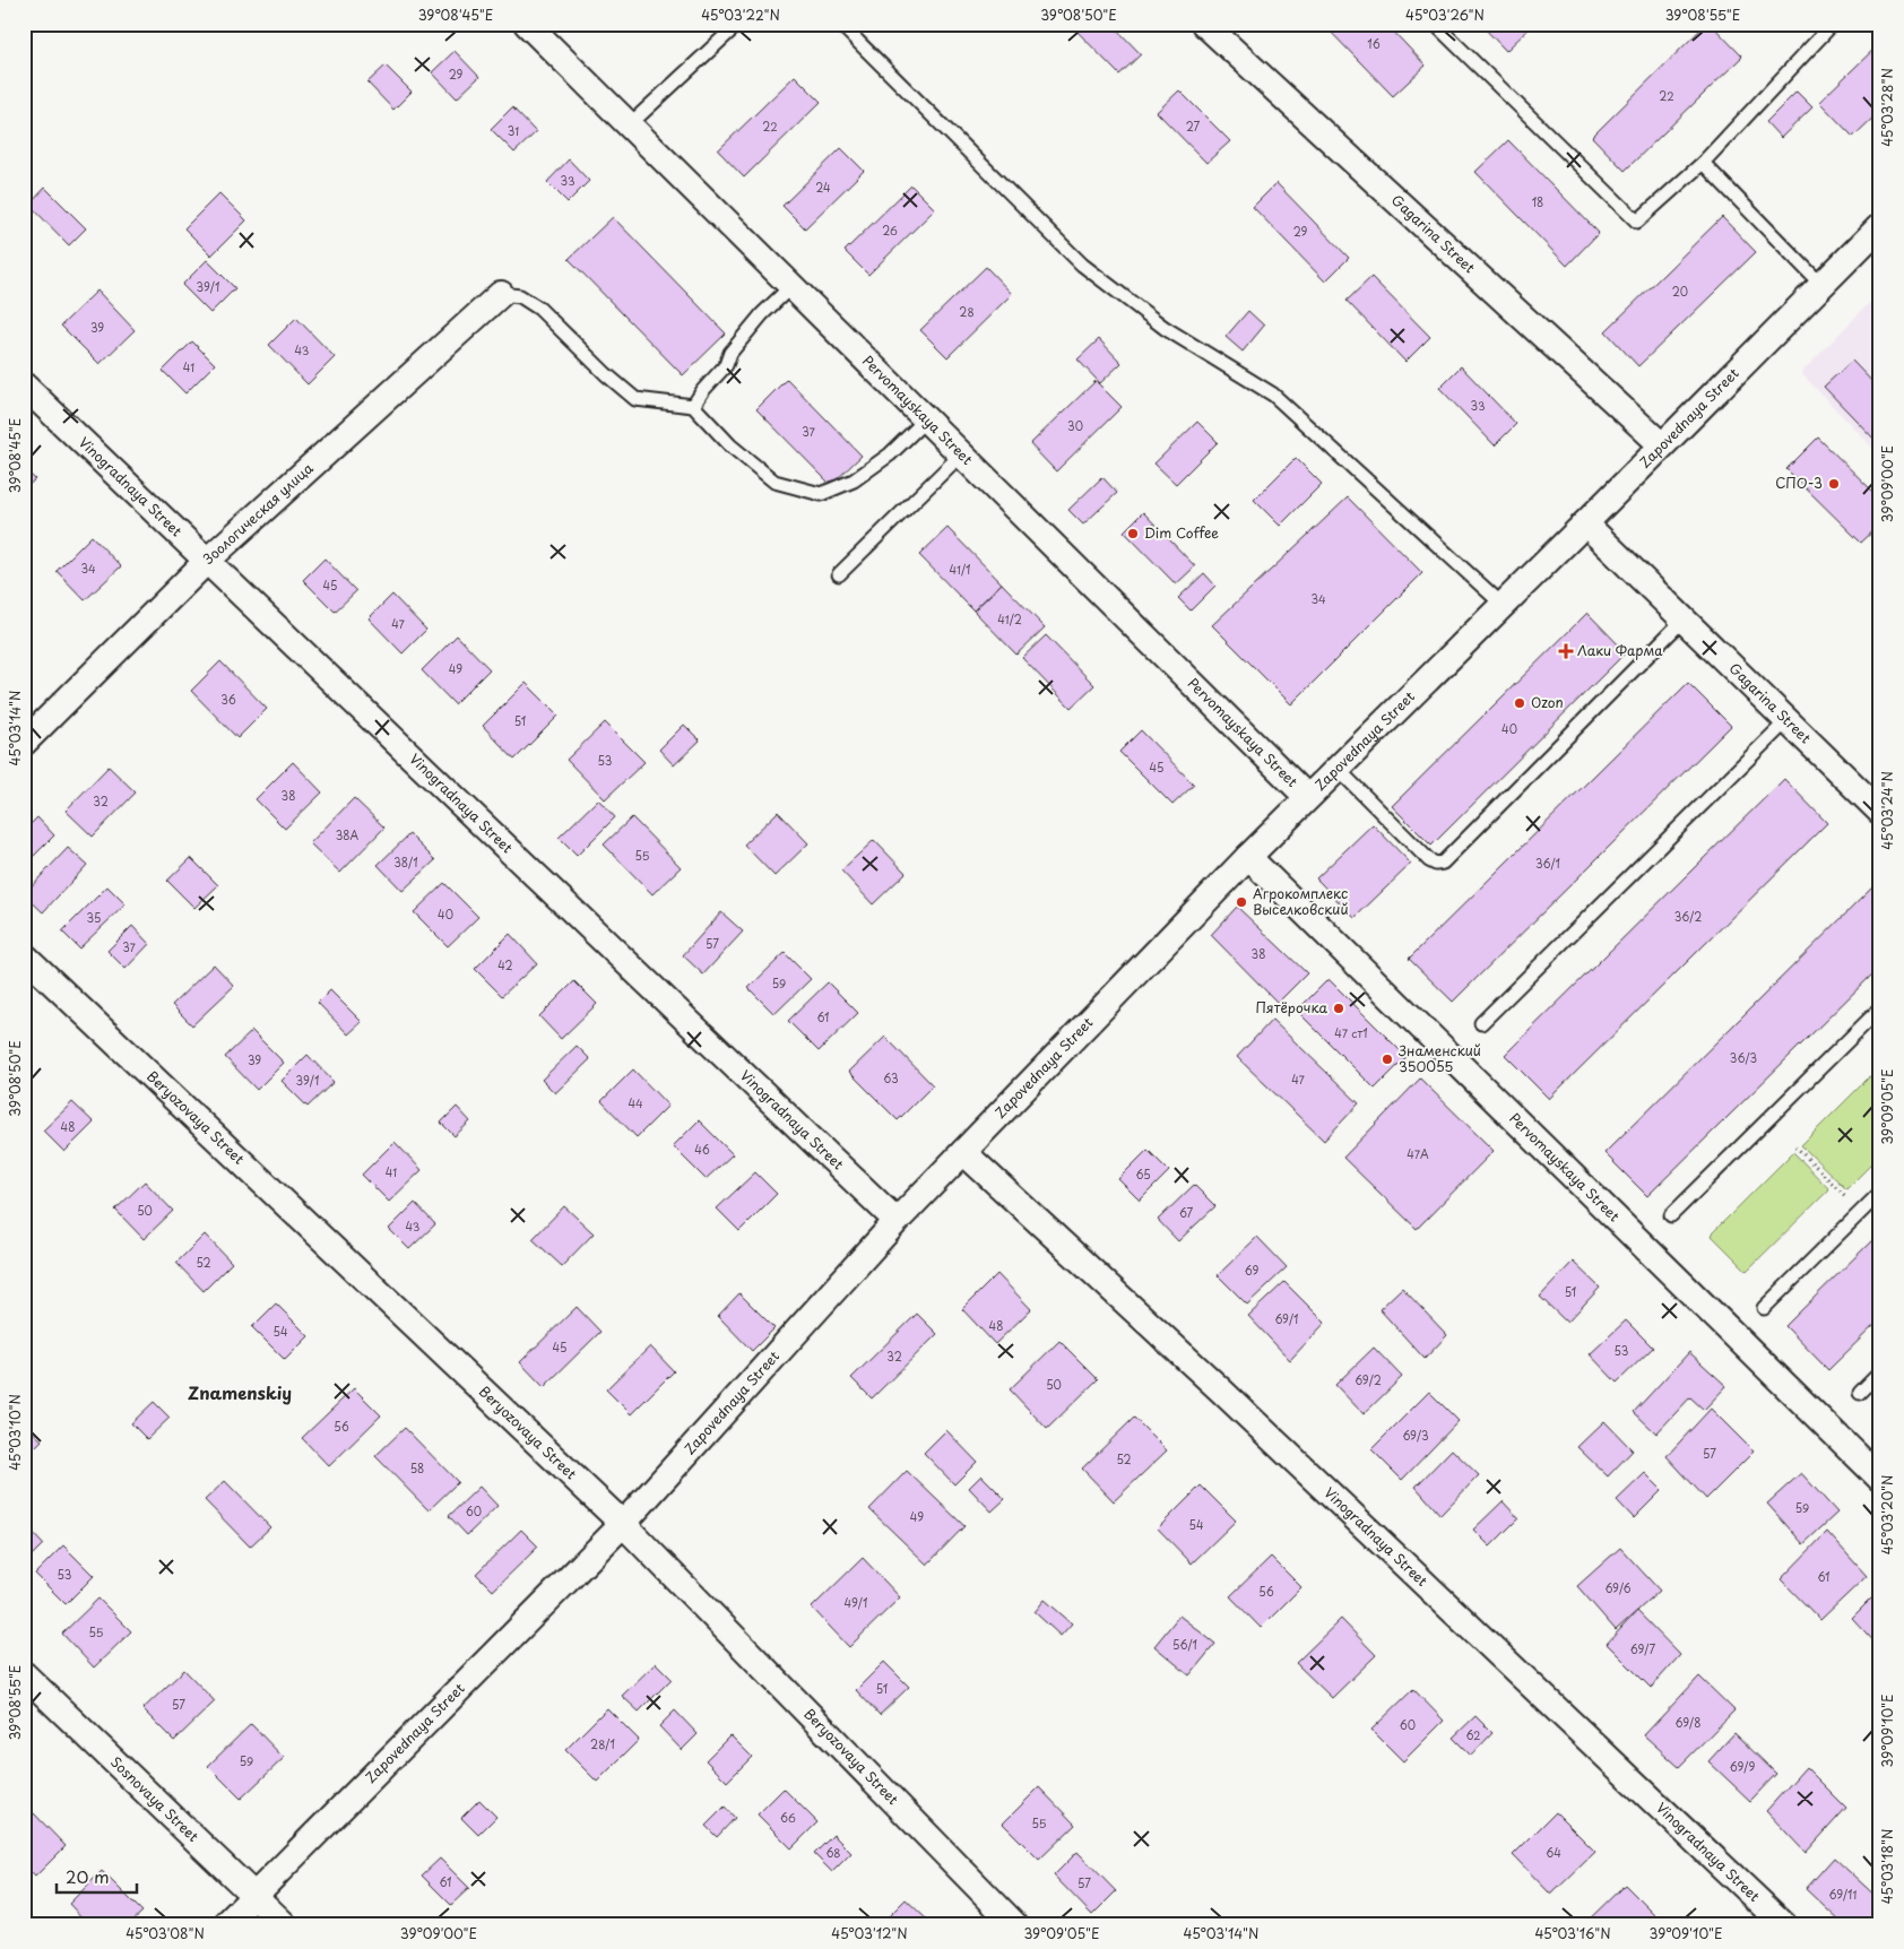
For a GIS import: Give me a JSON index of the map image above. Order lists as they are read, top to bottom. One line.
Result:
{"streets":{"street":["Gagarina Street","Pervomayskaya Street","Zapovednaya Street","Vinogradnaya Street","Зоологическая улица","Beryozovaya Street","Sosnovaya Street"]},"crossings":[["Gagarina Street","Zapovednaya Street"],["Pervomayskaya Street","Zapovednaya Street"],["Zapovednaya Street","Vinogradnaya Street"],["Zapovednaya Street","Beryozovaya Street"],["Zapovednaya Street","Sosnovaya Street"],["Vinogradnaya Street","Зоологическая улица"]],"districts":["Znamenskiy"],"places":{"other":["СПО-3","Dim Coffee","Ozon","Агрокомплекс Выселковский","Пятёрочка","Знаменский 350055"],"health":["Лаки Фарма"]},"house_numbers":["16","29","22","22","27","31","33","24","18","26","29","39/1","20","28","39","43","41","33","30","37","34","41/1","45","34","41/2","47","49","36","51","40","53","45","38","32","38А","55","38/1","36/1","40","36/2","35","57","37","38","42","59","61","47 ст1","36/3","39","63","47","39/1","44","48","46","47А","41","65","50","67","43","52","69","51","69/1","48","54","45","53","32","69/2","50","56","69/3","57","52","58","59","60","49","54","53","61","69/6","56","49/1","55","56/1","69/7","51","57","69/8","60","62","28/1","59","69/9","66","55","68","64","61","57","69/11"],"scale_bar":"20 m","coordinates":["39°08'45\"E","45°03'22\"N","39°08'50\"E","45°03'26\"N","39°08'55\"E","45°03'28\"N","39°09'00\"E","45°03'14\"N","45°03'24\"N","39°09'05\"E","45°03'10\"N","45°03'20\"N","39°09'10\"E","45°03'18\"N","45°03'08\"N","45°03'12\"N","45°03'16\"N"]}
